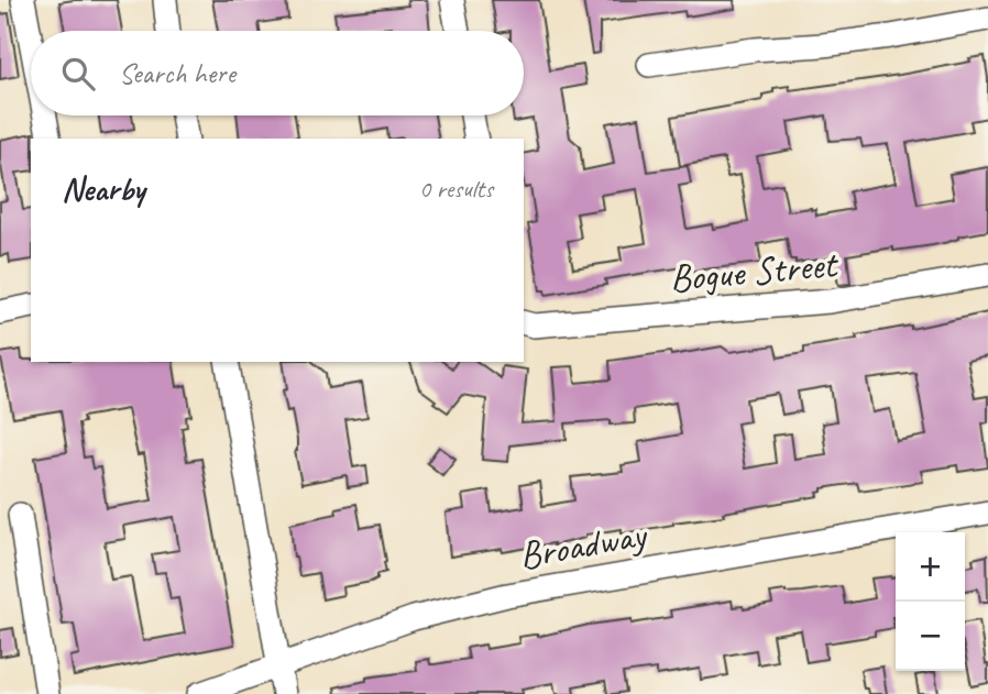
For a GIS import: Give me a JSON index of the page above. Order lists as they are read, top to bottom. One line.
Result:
{"streets":{"street":["Bogue Street","Broadway"]},"page":{"search":"Search here","heading":["Nearby","0 results"],"map_buttons":["+","−"]}}
